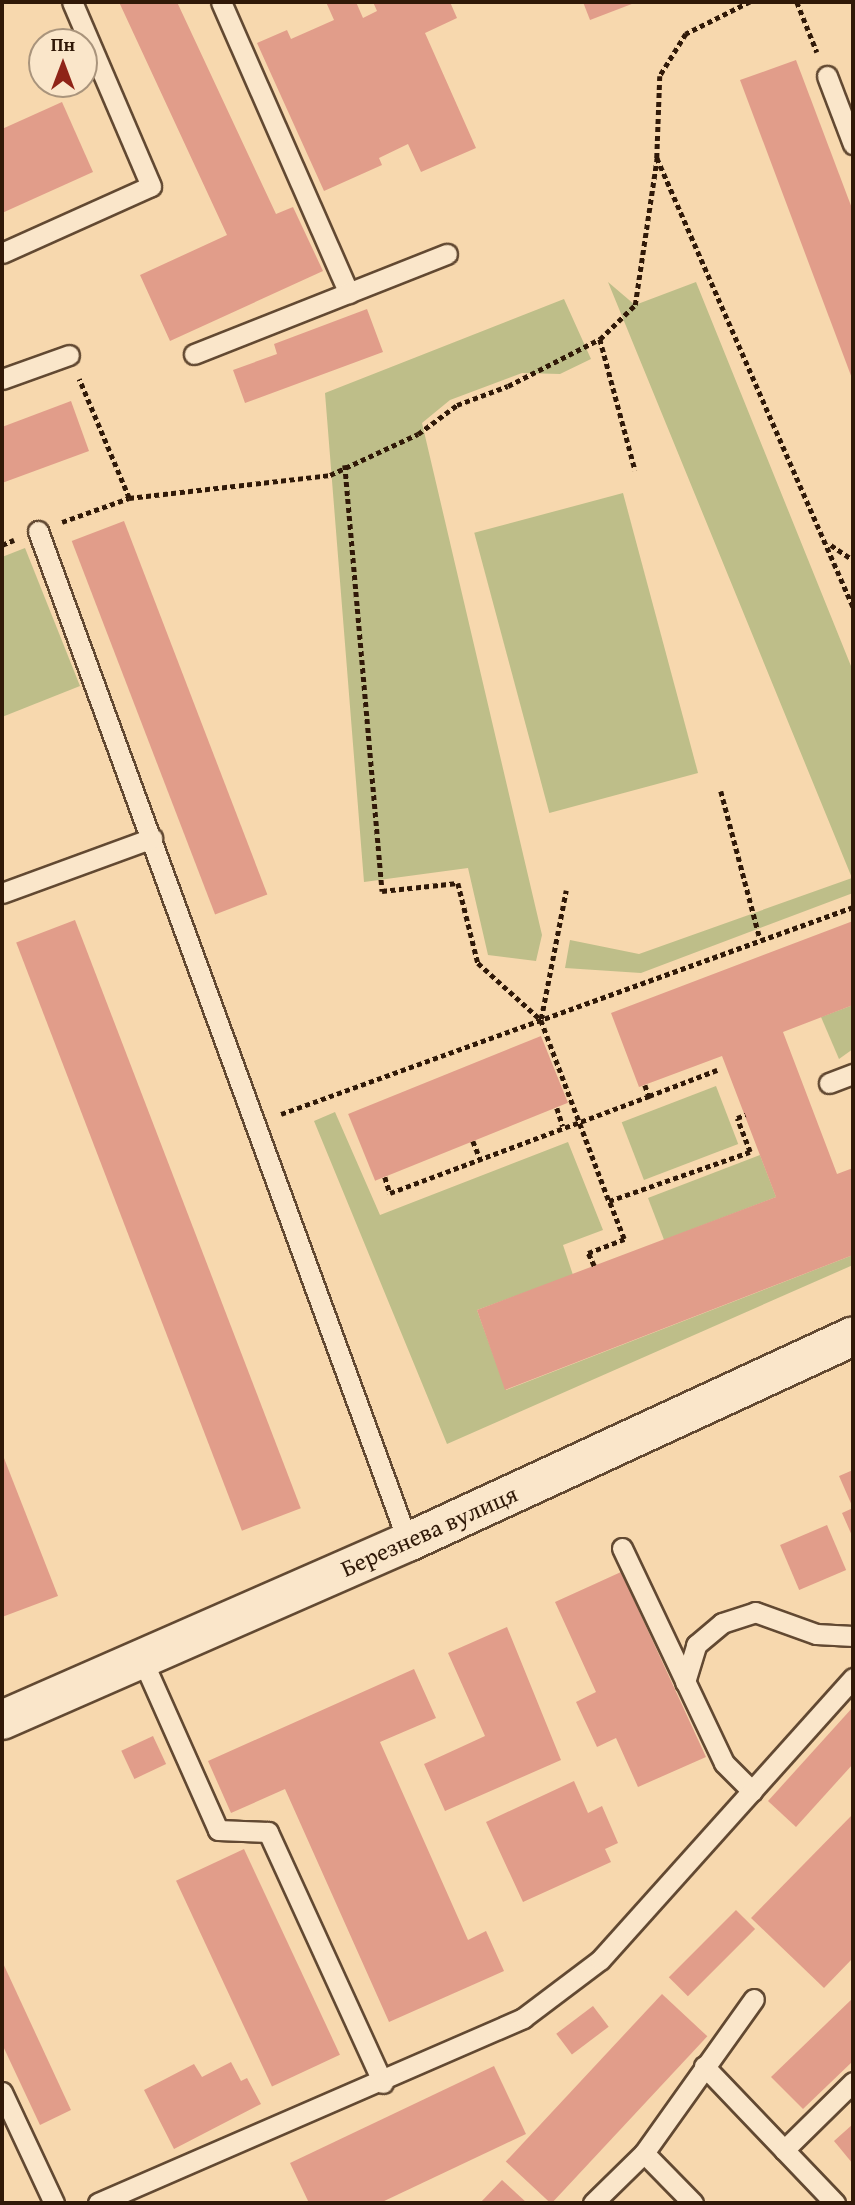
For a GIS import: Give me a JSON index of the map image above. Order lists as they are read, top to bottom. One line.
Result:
{"streets":{"street":["Березнева вулиця"]},"north":"top"}
